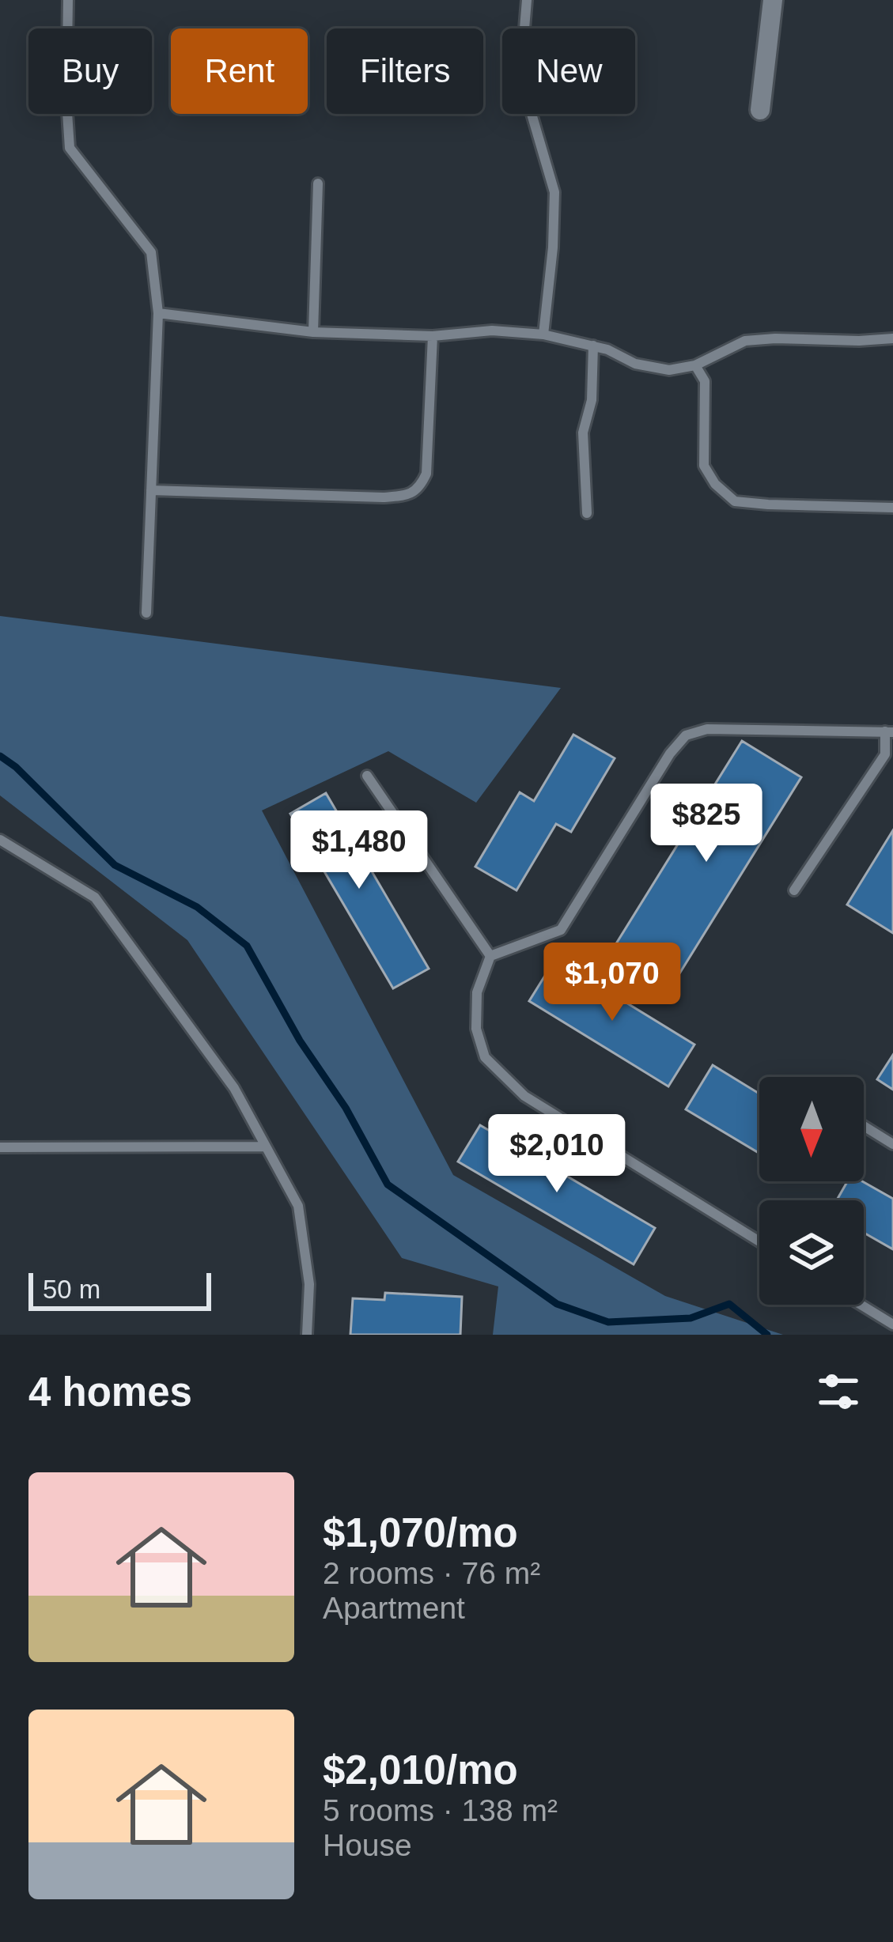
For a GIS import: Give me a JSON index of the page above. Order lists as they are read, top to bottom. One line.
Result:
{"scale_bar":"50 m","north":"bottom","page":{"chip":["Buy","Rent","Filters","New"],"price":["$825","$1,480","$1,070","$2,010"],"scale":"50 m","heading":"4 homes","list":[{"name":"$1,070/mo","note":"2 rooms · 76 m² · Apartment"},{"name":"$2,010/mo","note":"5 rooms · 138 m² · House"}]}}
